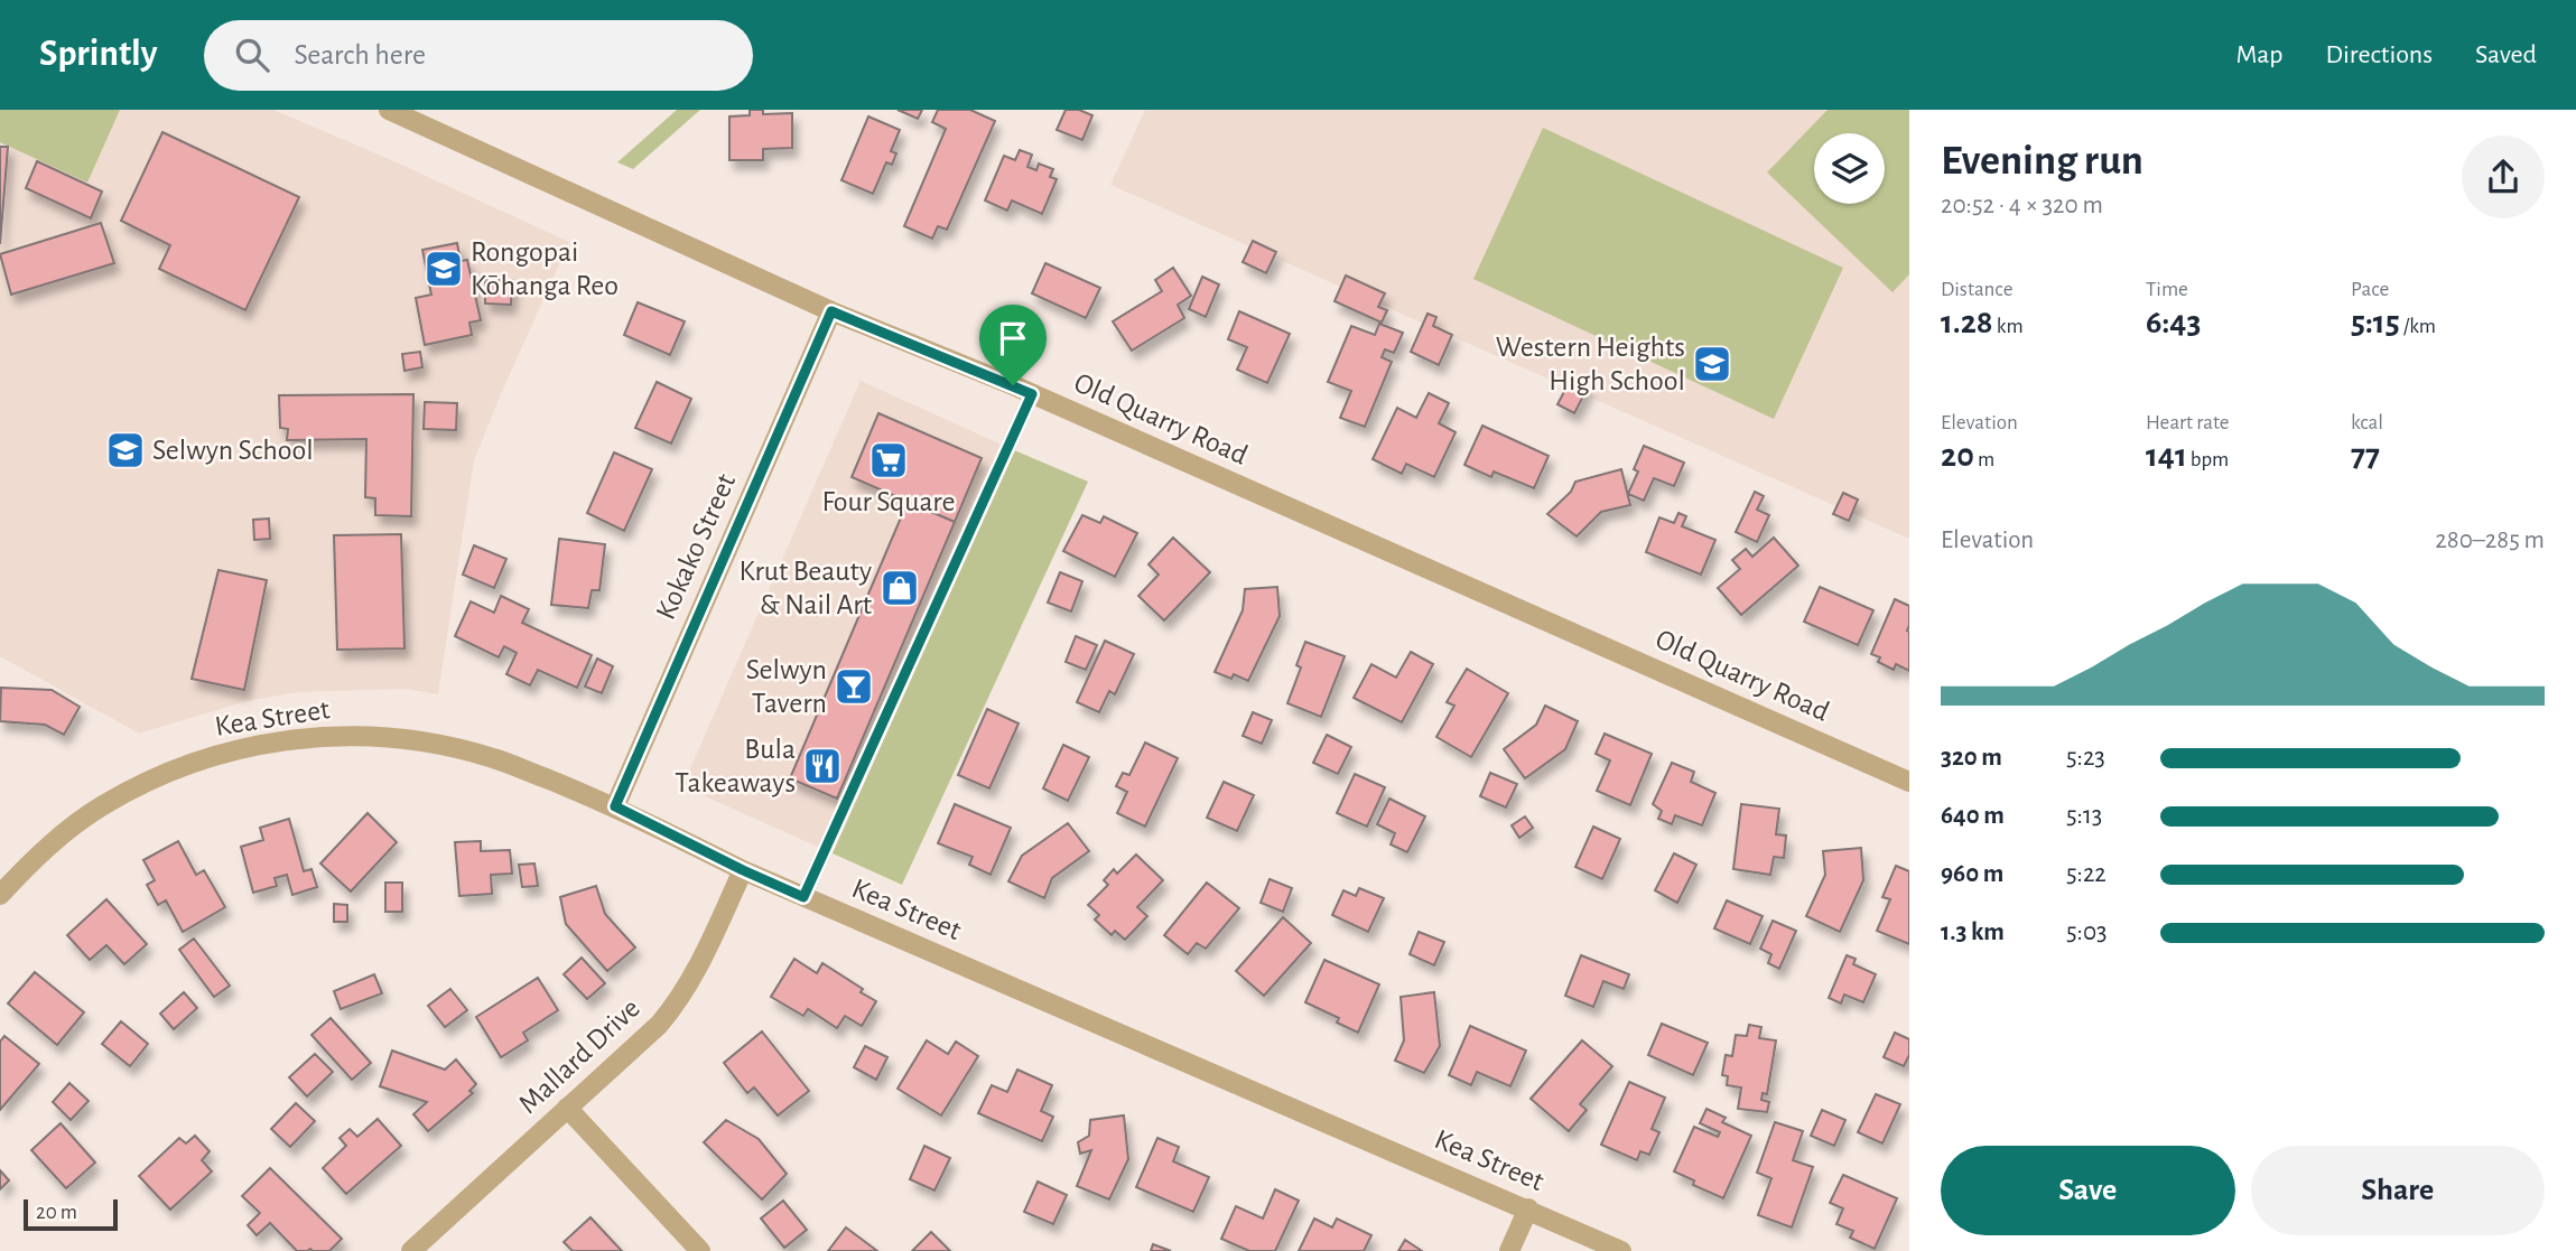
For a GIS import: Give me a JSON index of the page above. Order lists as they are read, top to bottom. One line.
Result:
{"streets":{"street":["Old Quarry Road","Kokako Street","Kea Street","Mallard Drive"]},"crossings":[["Old Quarry Road","Kokako Street"],["Kokako Street","Kea Street"],["Kea Street","Mallard Drive"]],"places":{"school or university":["Rongopai Kōhanga Reo","Western Heights High School","Selwyn School"],"supermarket":["Four Square"],"shop":["Krut Beauty & Nail Art"],"bar":["Selwyn Tavern"],"restaurant":["Bula Takeaways"]},"scale_bar":"20 m","page":{"header":"Sprintly","search":"Search here","nav":["Map","Directions","Saved"],"heading":["Evening run","20:52 · 4 × 320 m"],"stats":[["Distance","1.28 km"],["Time","6:43"],["Pace","5:15 /km"],["Elevation","20 m"],["Heart rate","141 bpm"],["kcal","77"]],"chart":["Elevation","280–285 m"],"list":[{"name":"320 m","note":"5:23"},{"name":"640 m","note":"5:13"},{"name":"960 m","note":"5:22"},{"name":"1.3 km","note":"5:03"}],"buttons":["Save","Share"],"scale":"20 m"}}
